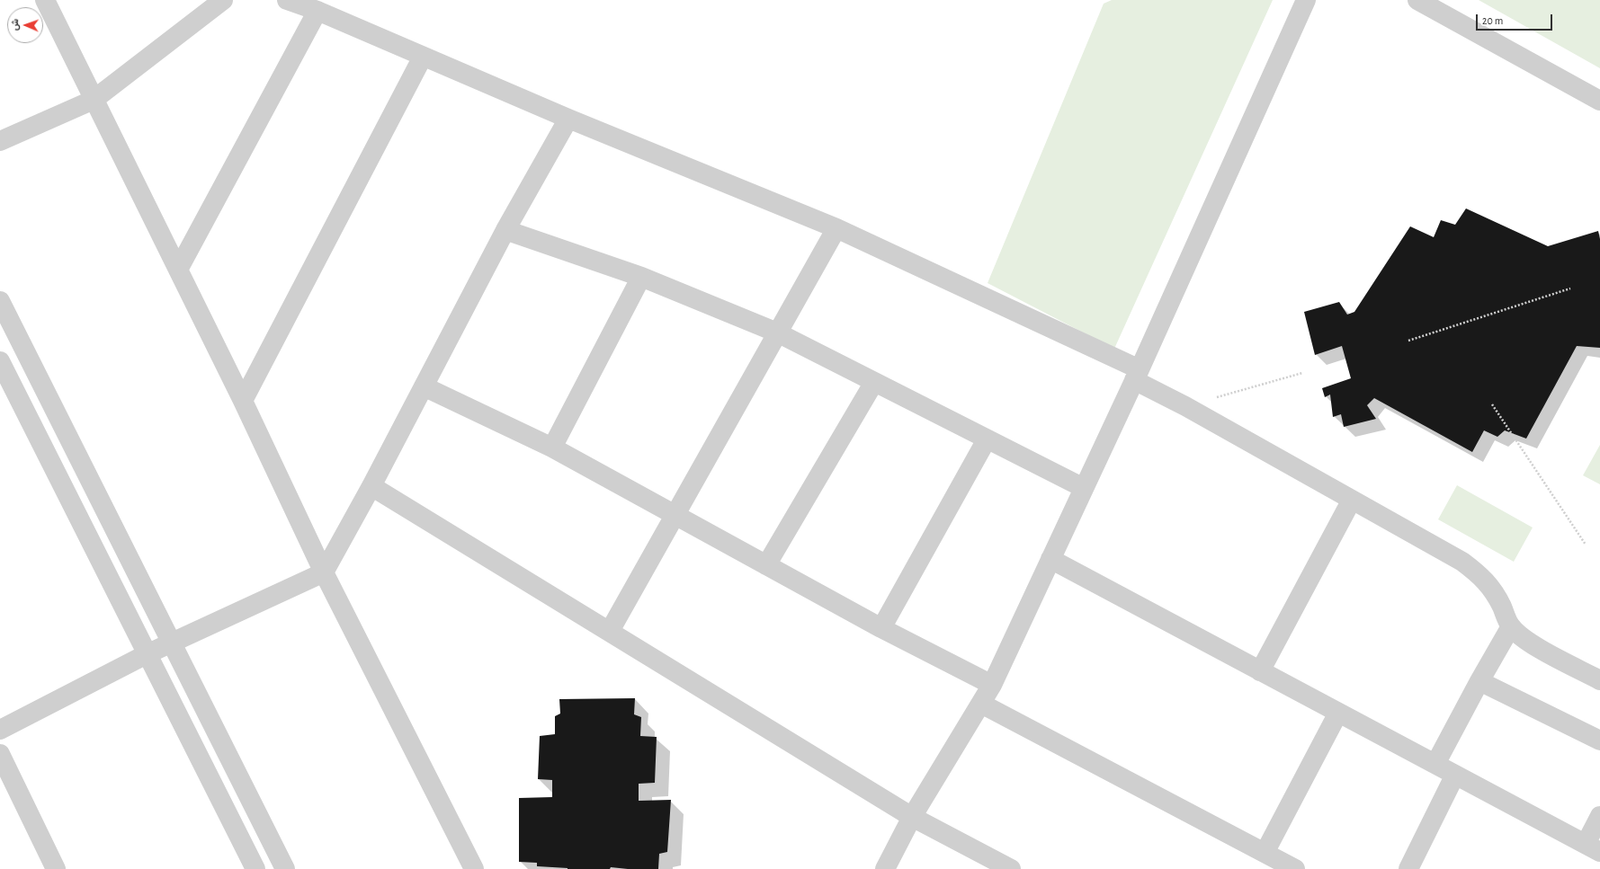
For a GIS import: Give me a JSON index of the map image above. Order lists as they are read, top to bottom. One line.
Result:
{"scale_bar":"20 m","north":"left"}
